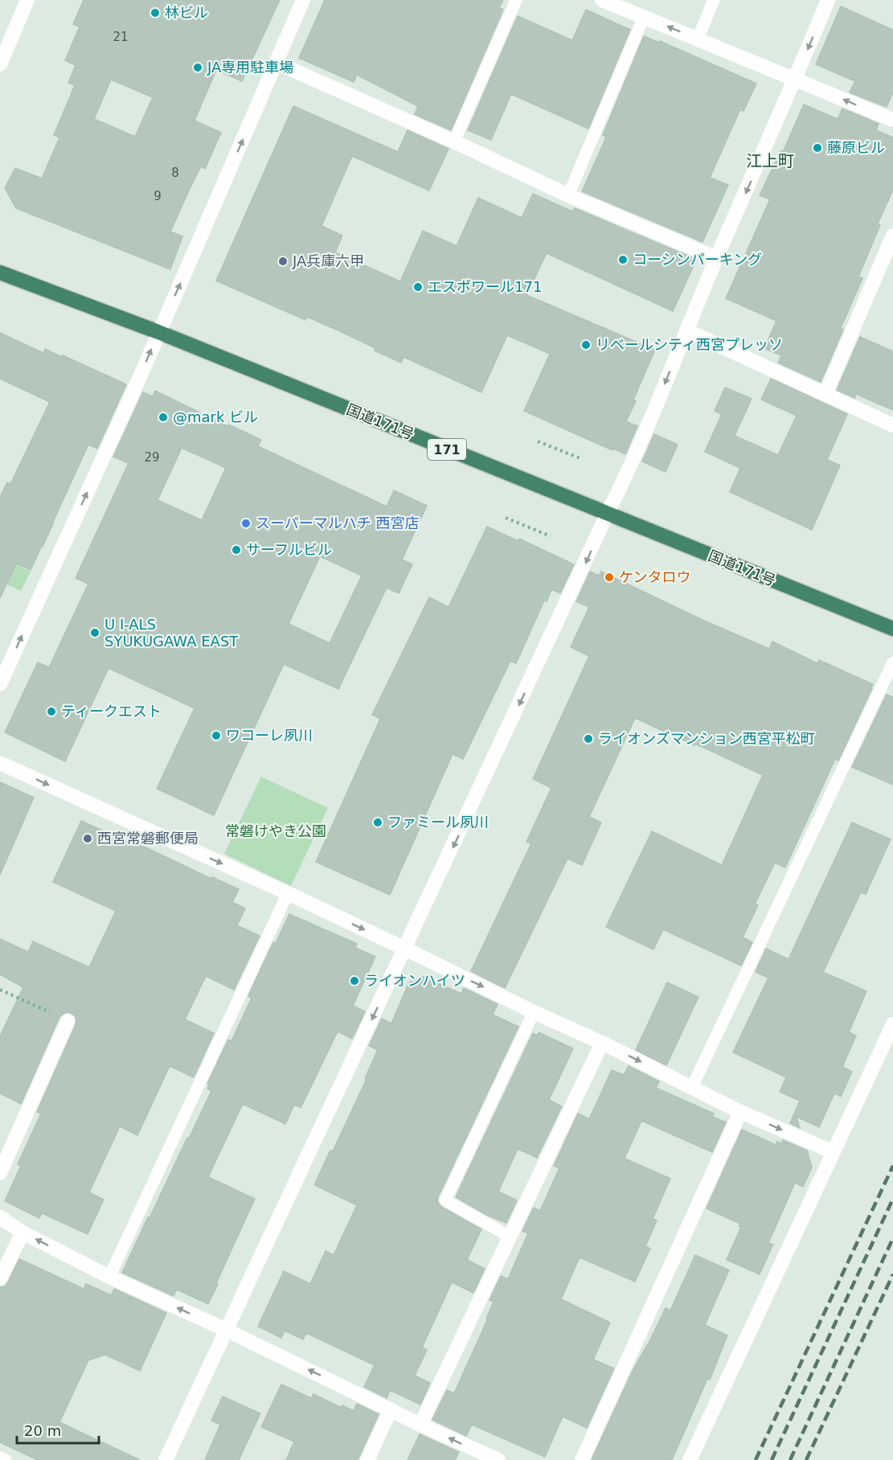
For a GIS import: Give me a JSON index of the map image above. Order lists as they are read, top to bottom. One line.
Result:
{"streets":{"highway":["国道171号","171"]},"districts":["江上町"],"parks":["常磐けやき公園"],"places":["林ビル","JA専用駐車場","藤原ビル","コーシンパーキング","JA兵庫六甲","エスポワール171","リベールシティ西宮プレッソ","@mark ビル","スーパーマルハチ 西宮店","サーフルビル","ケンタロウ","U I-ALS SYUKUGAWA EAST","ティークエスト","ワコーレ夙川","ライオンズマンション西宮平松町","ファミール夙川","西宮常磐郵便局","ライオンハイツ"],"house_numbers":["21","8","9","29"],"scale_bar":"20 m"}
